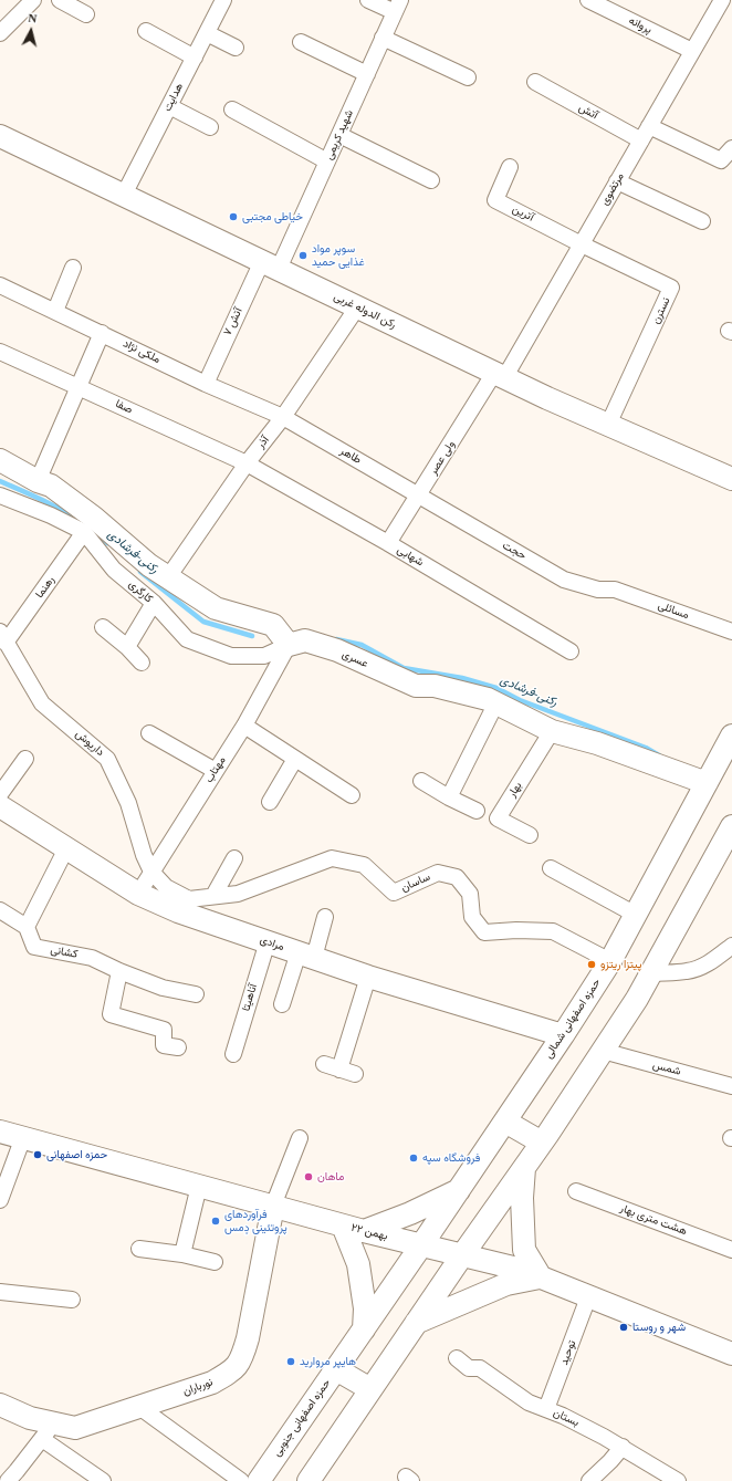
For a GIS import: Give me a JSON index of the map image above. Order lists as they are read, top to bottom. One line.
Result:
{"streets":{"main road":["رکن الدوله غربی","عسری","مرادی","حمزه اصفهانی شمالی","۲۲ بهمن","نورباران","حمزه اصفهانی جنوبی"],"street":["پروانه","هدایت","آتش","شهید کریمی","مرتضوی","آترین","نسترن","آتش ۷","ملکی نژاد","صفا","آذر","طاهر","ولی عصر","حجت","شهابی","رهنما","کارگری","مسائلی","داریوش","مهتاب","بهار","ساسان","کشانی","آناهیتا","شمس","هشت متری بهار","توحید","بستان"]},"crossings":[["پروانه","مرتضوی"],["هدایت","رکن الدوله غربی"],["آتش","مرتضوی"],["شهید کریمی","رکن الدوله غربی"],["شهید کریمی","آتش ۷"],["مرتضوی","آترین"],["مرتضوی","رکن الدوله غربی"],["مرتضوی","نسترن"],["مرتضوی","ولی عصر"],["آترین","نسترن"],["رکن الدوله غربی","نسترن"],["رکن الدوله غربی","آتش ۷"],["رکن الدوله غربی","آذر"],["رکن الدوله غربی","ولی عصر"],["آتش ۷","ملکی نژاد"],["ملکی نژاد","آذر"],["ملکی نژاد","طاهر"],["صفا","آذر"],["صفا","شهابی"],["آذر","طاهر"],["آذر","شهابی"],["طاهر","ولی عصر"],["طاهر","حجت"],["ولی عصر","حجت"],["ولی عصر","شهابی"],["حجت","مسائلی"],["رهنما","کارگری"],["رهنما","داریوش"],["کارگری","عسری"],["کارگری","مهتاب"],["عسری","مهتاب"],["عسری","بهار"],["عسری","حمزه اصفهانی شمالی"],["داریوش","مهتاب"],["داریوش","ساسان"],["مهتاب","ساسان"],["مهتاب","مرادی"],["ساسان","حمزه اصفهانی شمالی"],["مرادی","آناهیتا"],["مرادی","حمزه اصفهانی شمالی"],["حمزه اصفهانی شمالی","۲۲ بهمن"],["حمزه اصفهانی شمالی","حمزه اصفهانی جنوبی"],["۲۲ بهمن","توحید"],["۲۲ بهمن","نورباران"],["۲۲ بهمن","حمزه اصفهانی جنوبی"],["توحید","بستان"]],"water":["رکنی-فرشادی"],"places":["خیاطی مجتبی","سوپر مواد غذایی حمید","پیتزا ریتزو","حمزه اصفهانی","فروشگاه سپه","ماهان","فرآوردهای پروتئینی دٍمس","شهر و روستا","هایپر مروارید"],"north":"top"}
